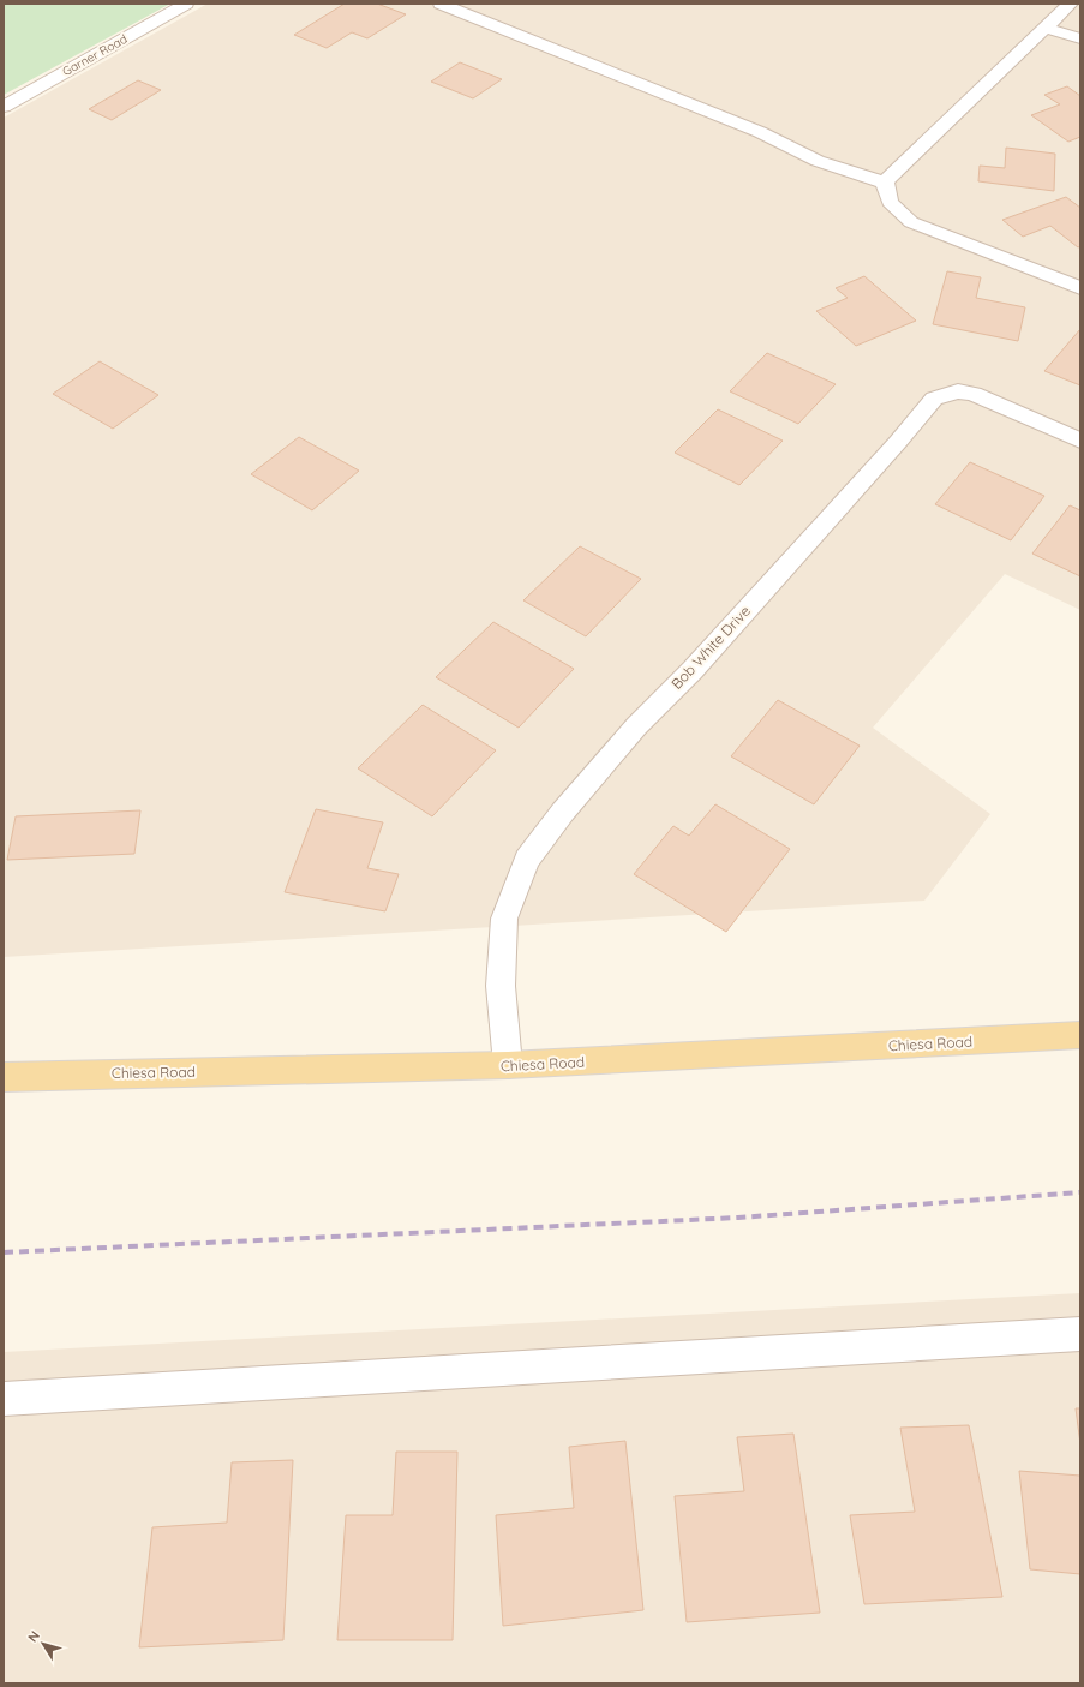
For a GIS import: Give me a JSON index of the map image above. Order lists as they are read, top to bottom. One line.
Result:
{"streets":{"main road":["Chiesa Road"],"street":["Garner Road","Bob White Drive"]},"crossings":[["Bob White Drive","Chiesa Road"]],"north":"top left"}
